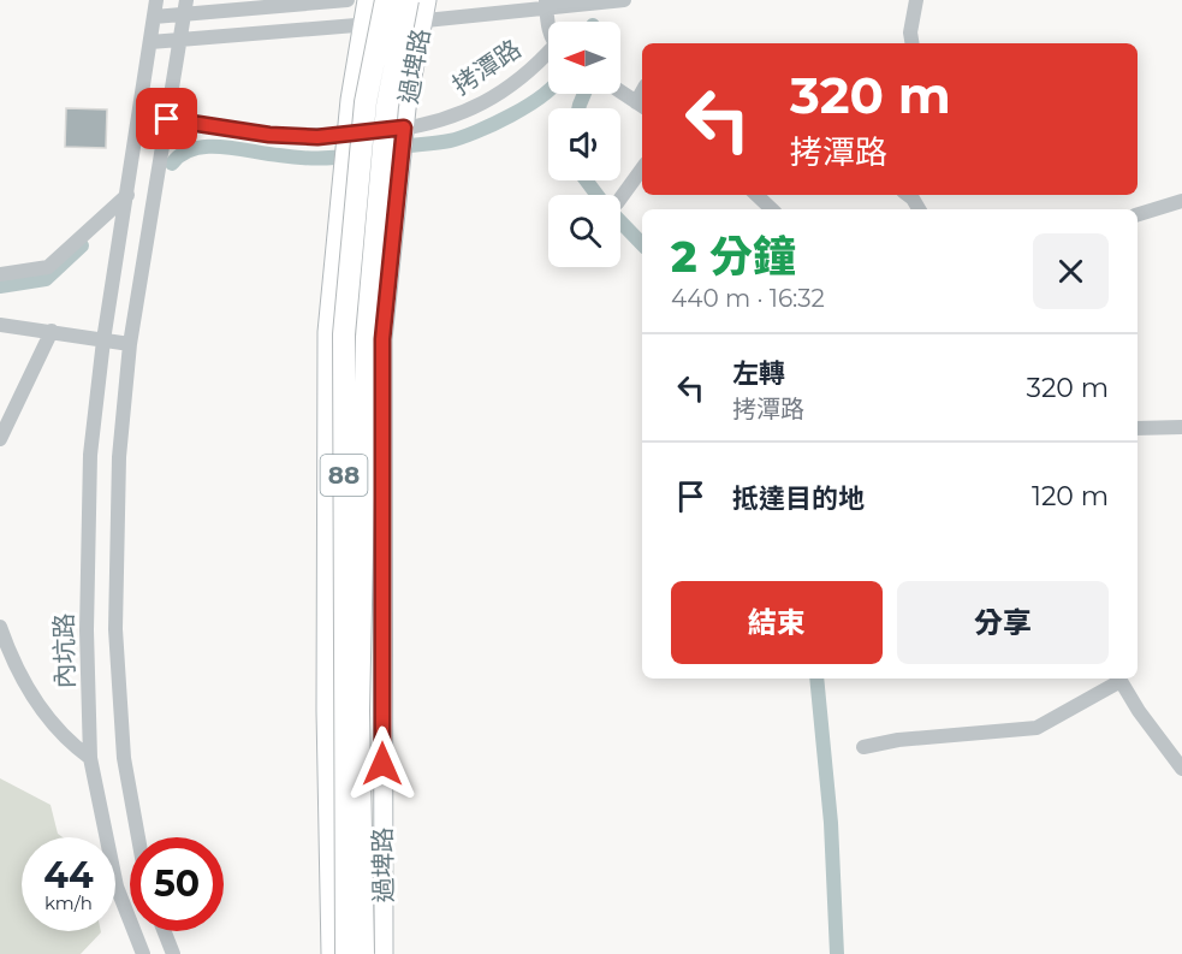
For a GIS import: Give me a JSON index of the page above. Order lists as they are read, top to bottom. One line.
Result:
{"streets":{"highway":["88"],"main road":["過埤路"],"street":["拷潭路","內坑路"]},"crossings":[["過埤路","拷潭路"],["拷潭路","內坑路"]],"north":"left","page":{"turn":["320 m","拷潭路"],"heading":["2 分鐘","440 m · 16:32"],"list":[{"name":"左轉","note":"拷潭路","value":"320 m"},{"name":"抵達目的地","value":"120 m"}],"buttons":["結束","分享"],"speed":"44 km/h","limit":"50"}}
